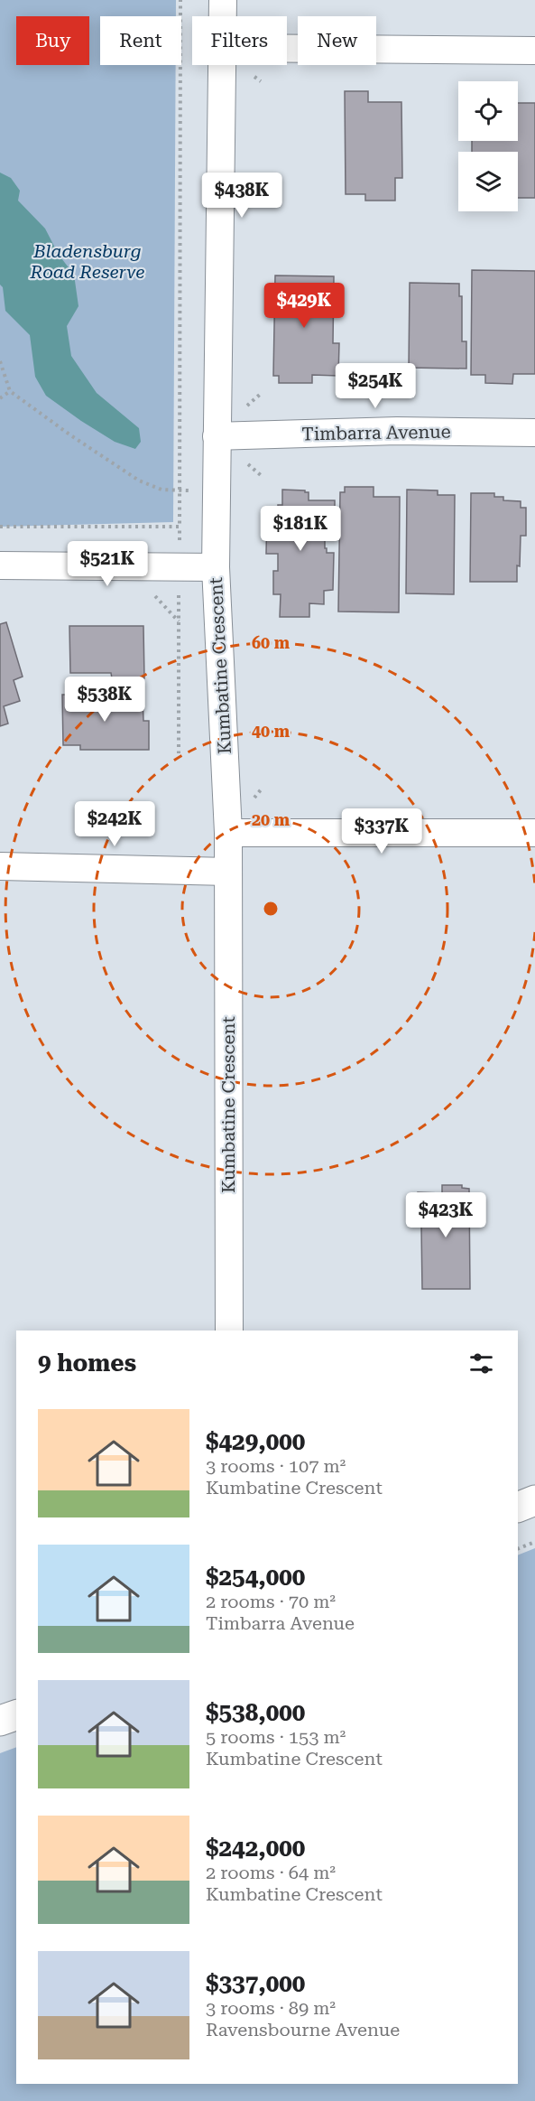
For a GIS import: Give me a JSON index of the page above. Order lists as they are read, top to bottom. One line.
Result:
{"streets":{"street":["Timbarra Avenue","Kumbatine Crescent"]},"crossings":[["Timbarra Avenue","Kumbatine Crescent"]],"parks":["Bladensburg Road Reserve"],"page":{"chip":["Buy","Rent","Filters","New"],"price":["$438K","$429K","$254K","$181K","$521K","$538K","$242K","$337K","$423K"],"heading":"9 homes","list":[{"name":"$429,000","note":"3 rooms · 107 m² · Kumbatine Crescent"},{"name":"$254,000","note":"2 rooms · 70 m² · Timbarra Avenue"},{"name":"$538,000","note":"5 rooms · 153 m² · Kumbatine Crescent"},{"name":"$242,000","note":"2 rooms · 64 m² · Kumbatine Crescent"},{"name":"$337,000","note":"3 rooms · 89 m² · Ravensbourne Avenue"}]},"rings":["60 m","40 m","20 m"]}
